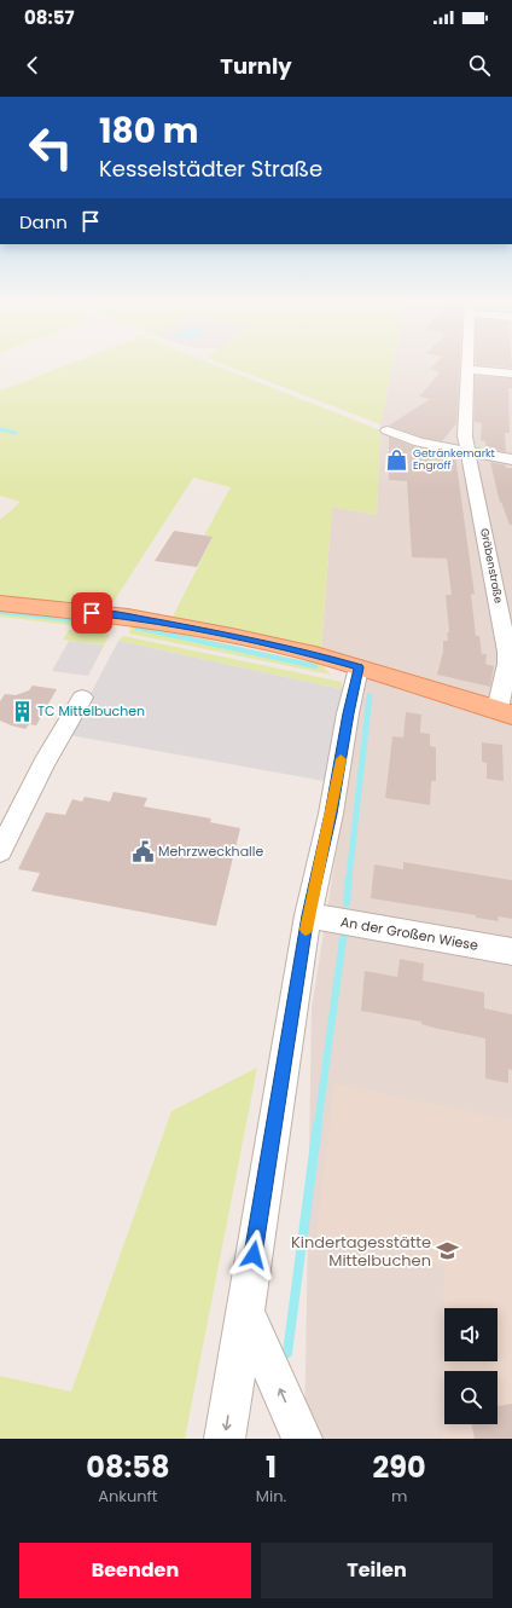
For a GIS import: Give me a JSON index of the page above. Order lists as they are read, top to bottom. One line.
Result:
{"streets":{"street":["Gräbenstraße","An der Großen Wiese"]},"places":{"shop":["Getränkemarkt Engroff"],"building":["TC Mittelbuchen"],"public building":["Mehrzweckhalle"],"school or university":["Kindertagesstätte Mittelbuchen"]},"page":{"status":"08:57","header":"Turnly","turn":["180 m","Kesselstädter Straße"],"then":"Dann","eta":["08:58","Ankunft","1","Min.","290","m"],"buttons":["Beenden","Teilen"]}}
